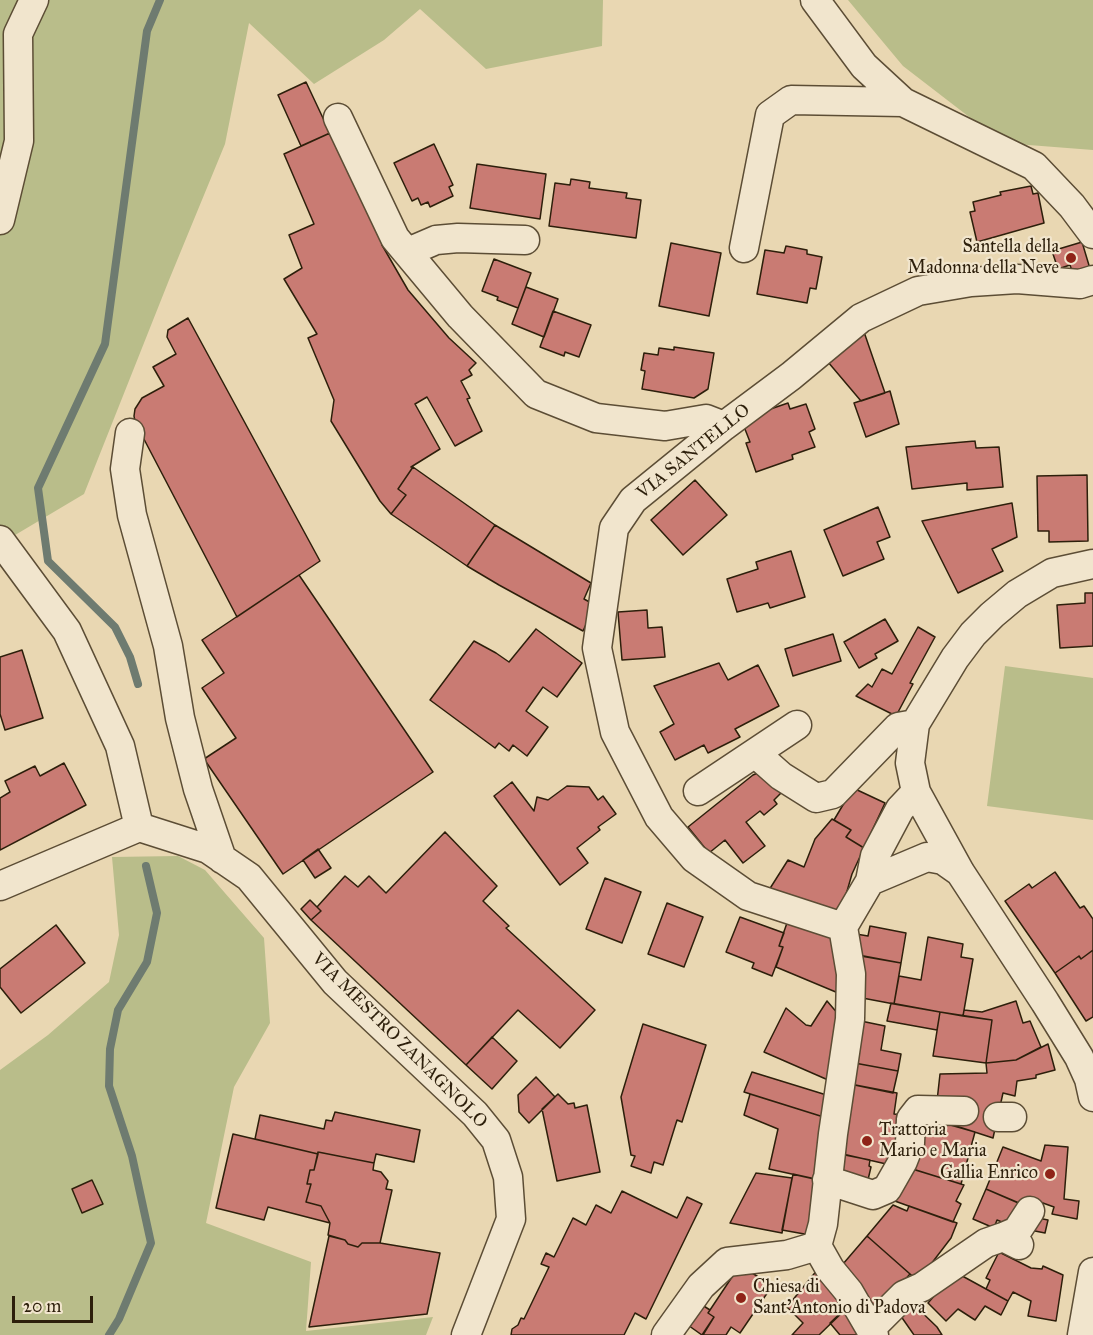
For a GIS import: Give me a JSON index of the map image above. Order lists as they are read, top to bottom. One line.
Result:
{"streets":{"street":["VIA SANTELLO","VIA MESTRO ZANAGNOLO"]},"places":["Santella della Madonna della Neve","Trattoria Mario e Maria","Gallia Enrico","Chiesa di Sant'Antonio di Padova"],"scale_bar":"20 m"}
